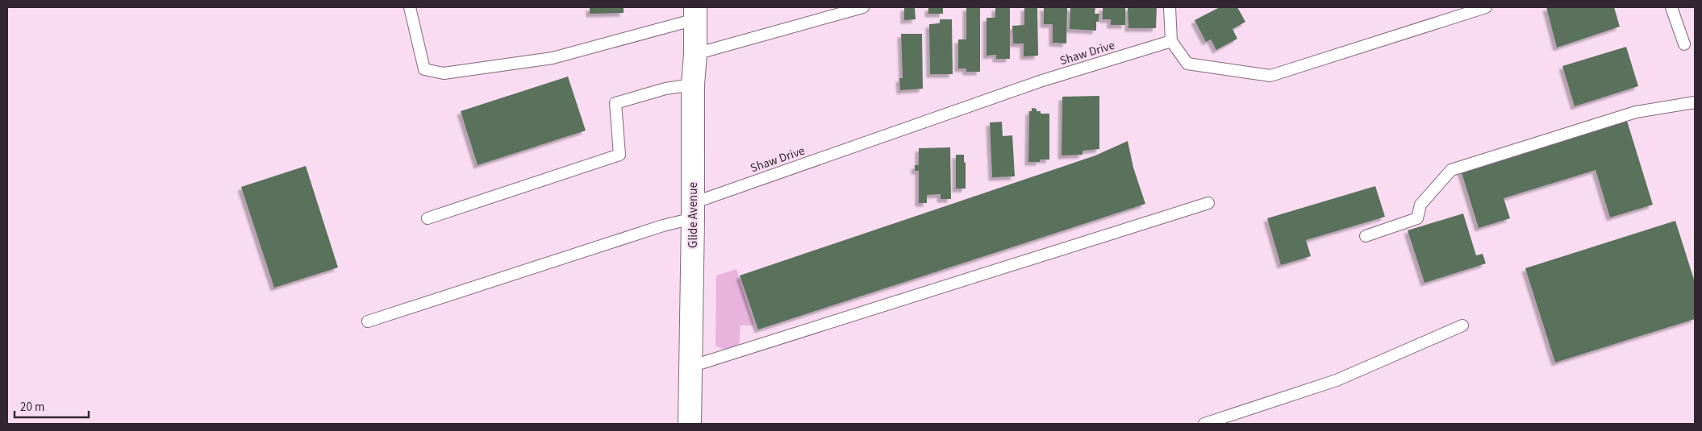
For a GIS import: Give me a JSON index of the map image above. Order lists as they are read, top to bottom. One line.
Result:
{"streets":{"street":["Glide Avenue"],"lane":["Shaw Drive"]},"crossings":[["Shaw Drive","Glide Avenue"]],"scale_bar":"20 m"}
